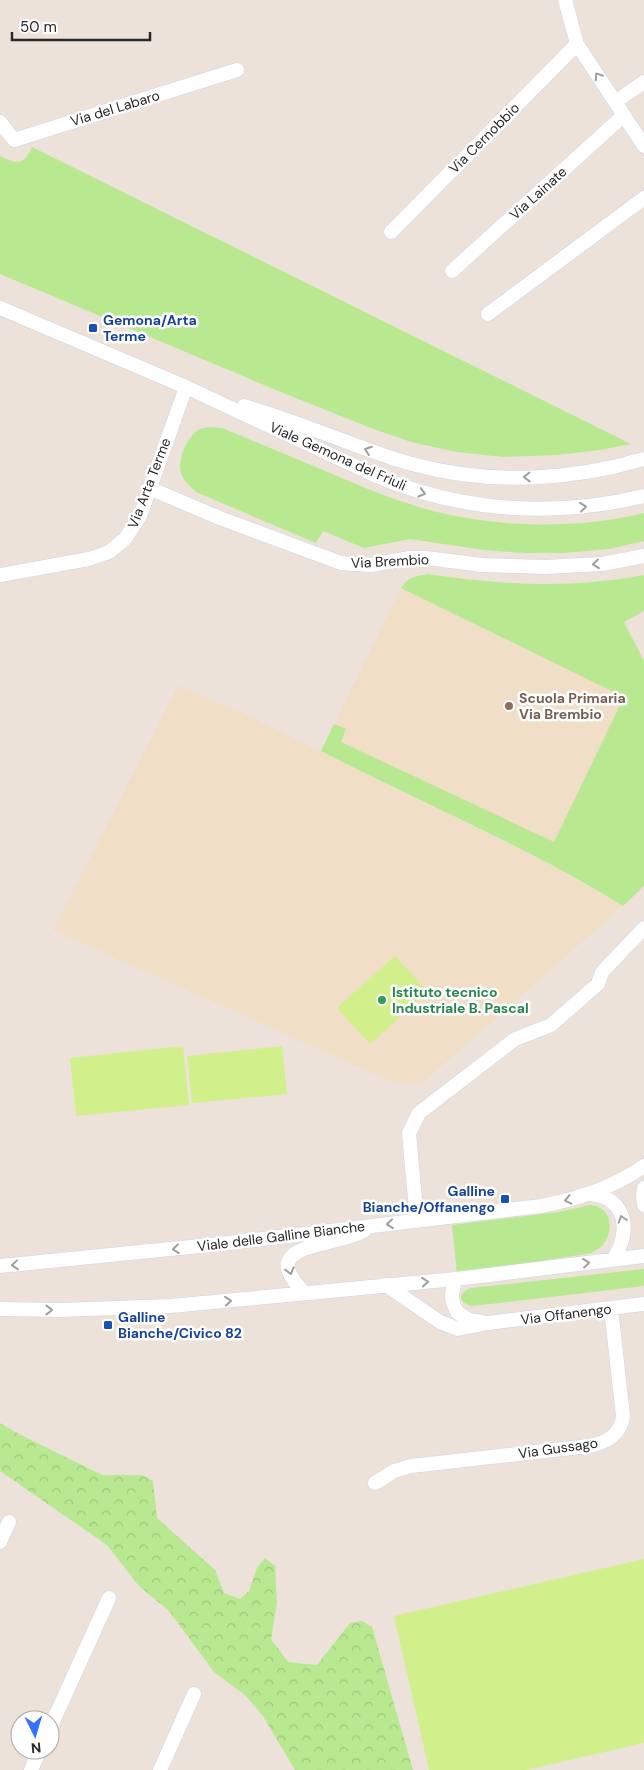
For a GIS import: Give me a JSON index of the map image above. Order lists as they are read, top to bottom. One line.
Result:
{"streets":{"street":["Via del Labaro","Via Cernobbio","Via Lainate","Viale Gemona del Friuli","Via Arta Terme","Via Brembio","Viale delle Galline Bianche","Via Offanengo","Via Gussago"]},"crossings":[["Viale Gemona del Friuli","Via Arta Terme"],["Via Arta Terme","Via Brembio"],["Via Offanengo","Via Gussago"]],"one_way":["Via Brembio"],"places":{"transit":["Gemona/Arta Terme","Galline Bianche/Offanengo","Galline Bianche/Civico 82"],"other":["Scuola Primaria Via Brembio","Istituto tecnico Industriale B. Pascal"]},"scale_bar":"50 m","north":"bottom"}
